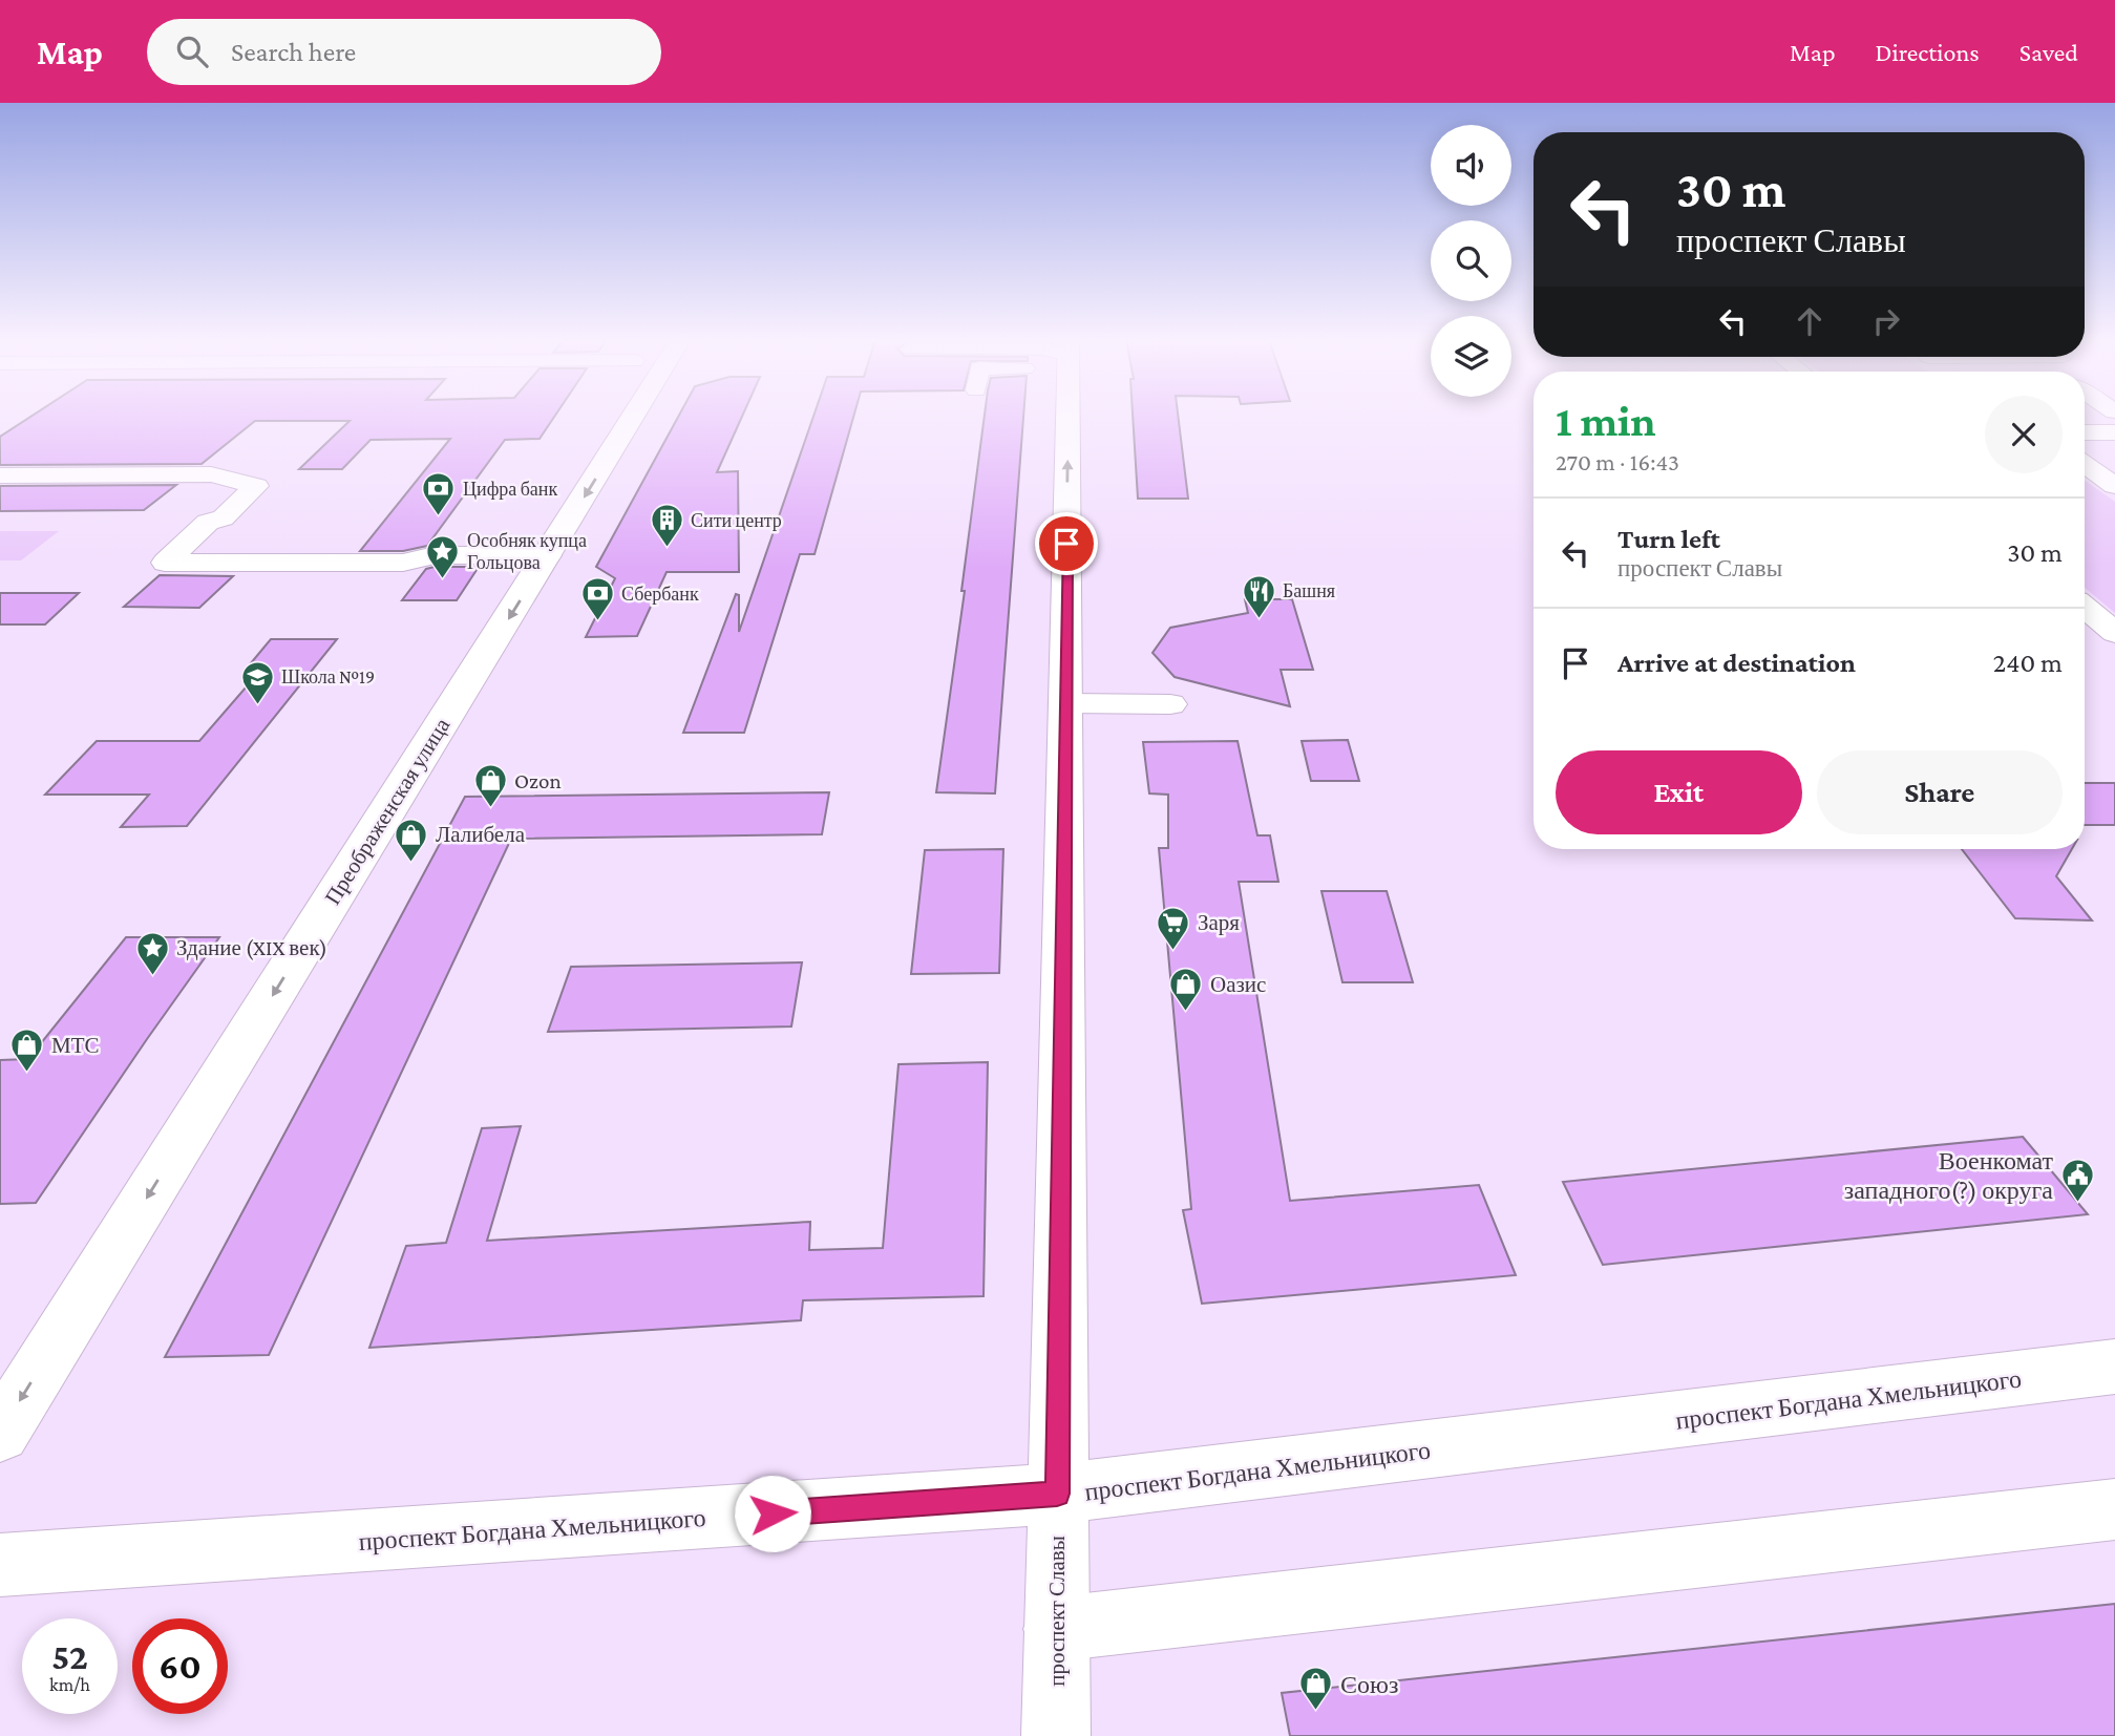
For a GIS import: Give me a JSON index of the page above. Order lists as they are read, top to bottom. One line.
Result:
{"streets":{"main road":["Преображенская улица","проспект Богдана Хмельницкого","проспект Славы"]},"crossings":[["проспект Богдана Хмельницкого","проспект Славы"]],"one_way":["Преображенская улица"],"places":{"bank":["Цифра банк","Сбербанк"],"building":["Сити центр"],"place":["Особняк купца Гольцова","Здание (XIX век)"],"restaurant":["Башня"],"school or university":["Школа №19"],"shop":["Ozon","Лалибела","Оазис","МТС","Союз"],"supermarket":["Заря"],"public building":["Военкомат западного(?) округа"]},"page":{"header":"Map","search":"Search here","nav":["Map","Directions","Saved"],"turn":["30 m","проспект Славы"],"heading":["1 min","270 m · 16:43"],"list":[{"name":"Turn left","note":"проспект Славы","value":"30 m"},{"name":"Arrive at destination","value":"240 m"}],"buttons":["Exit","Share"],"speed":"52 km/h","limit":"60"}}
